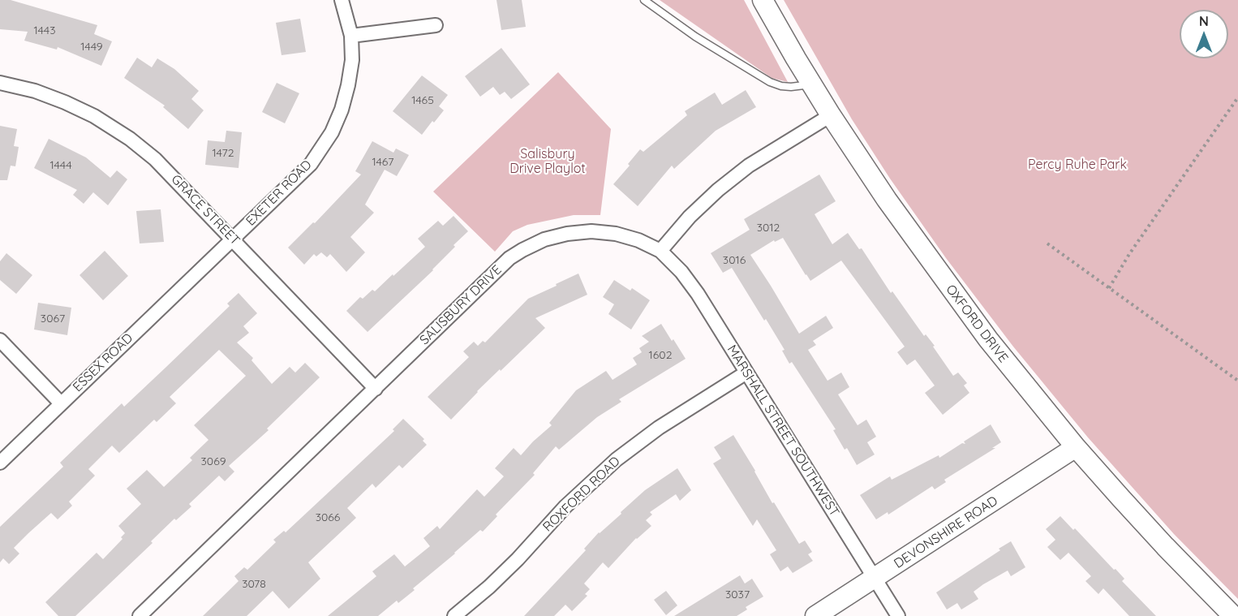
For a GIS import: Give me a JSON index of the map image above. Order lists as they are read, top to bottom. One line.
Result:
{"streets":{"main road":["OXFORD DRIVE","DEVONSHIRE ROAD"],"street":["EXETER ROAD","GRACE STREET","SALISBURY DRIVE","ESSEX ROAD","MARSHALL STREET SOUTHWEST","ROXFORD ROAD"]},"crossings":[["EXETER ROAD","GRACE STREET"],["EXETER ROAD","ESSEX ROAD"],["GRACE STREET","SALISBURY DRIVE"],["SALISBURY DRIVE","MARSHALL STREET SOUTHWEST"],["OXFORD DRIVE","DEVONSHIRE ROAD"],["MARSHALL STREET SOUTHWEST","ROXFORD ROAD"],["MARSHALL STREET SOUTHWEST","DEVONSHIRE ROAD"]],"parks":["Salisbury Drive Playlot","Percy Ruhe Park"],"house_numbers":["1443","1449","1465","1472","1467","1444","3012","3016","3067","1602","3069","3066","3078","3037"],"north":"top"}
